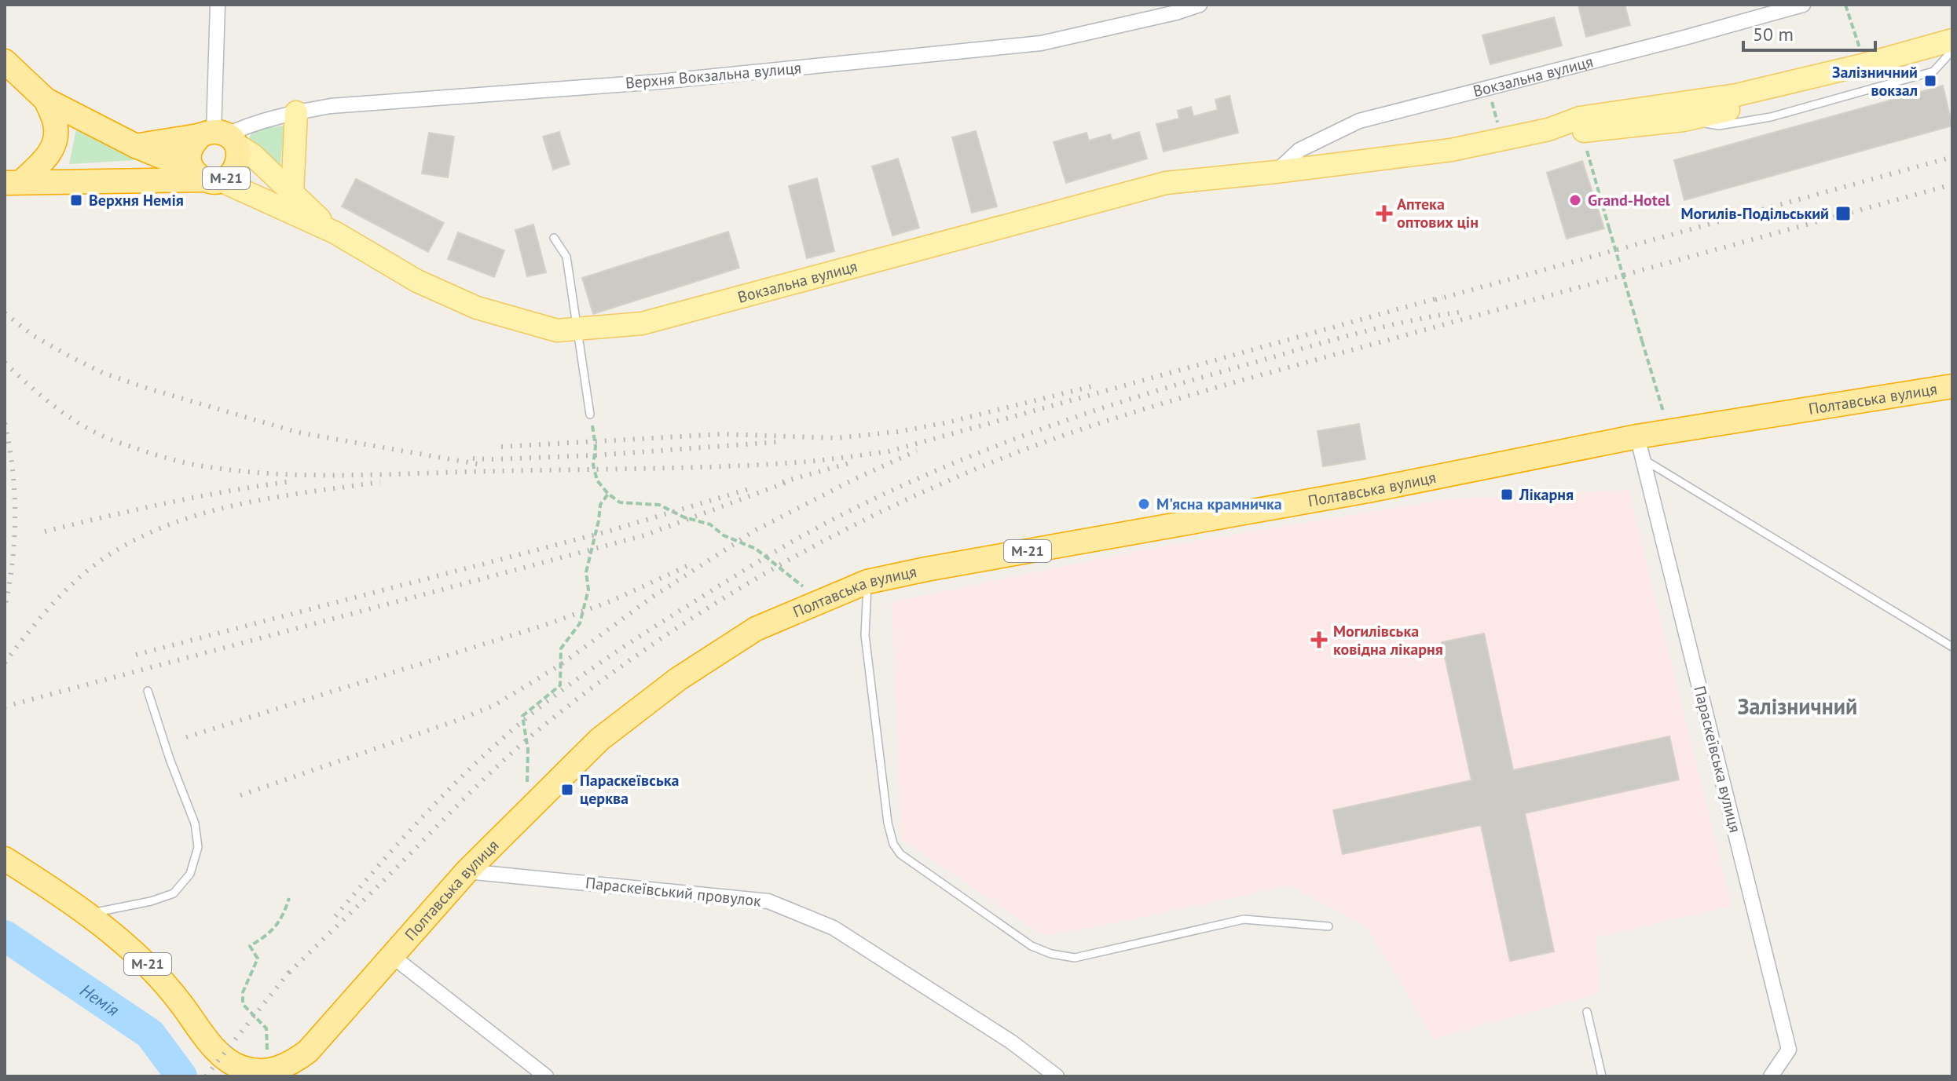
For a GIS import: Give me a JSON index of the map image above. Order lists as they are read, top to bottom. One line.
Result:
{"streets":{"highway":["Вокзальна вулиця","М-21","Полтавська вулиця"],"street":["Верхня Вокзальна вулиця","Параскеївська вулиця","Параскеївський провулок"]},"crossings":[["Верхня Вокзальна вулиця","Вокзальна вулиця"],["Верхня Вокзальна вулиця","М-21"],["Вокзальна вулиця","М-21"],["Полтавська вулиця","Параскеївська вулиця"],["Полтавська вулиця","Параскеївський провулок"]],"districts":["Залізничний"],"water":["Немія"],"places":{"transit":["Залізничний вокзал","Верхня Немія","Могилів-Подільський","Лікарня","Параскеївська церква"],"other":["Grand-Hotel","М'ясна крамничка"],"health":["Аптека оптових цін","Могилівська ковідна лікарня"]},"scale_bar":"50 m"}
